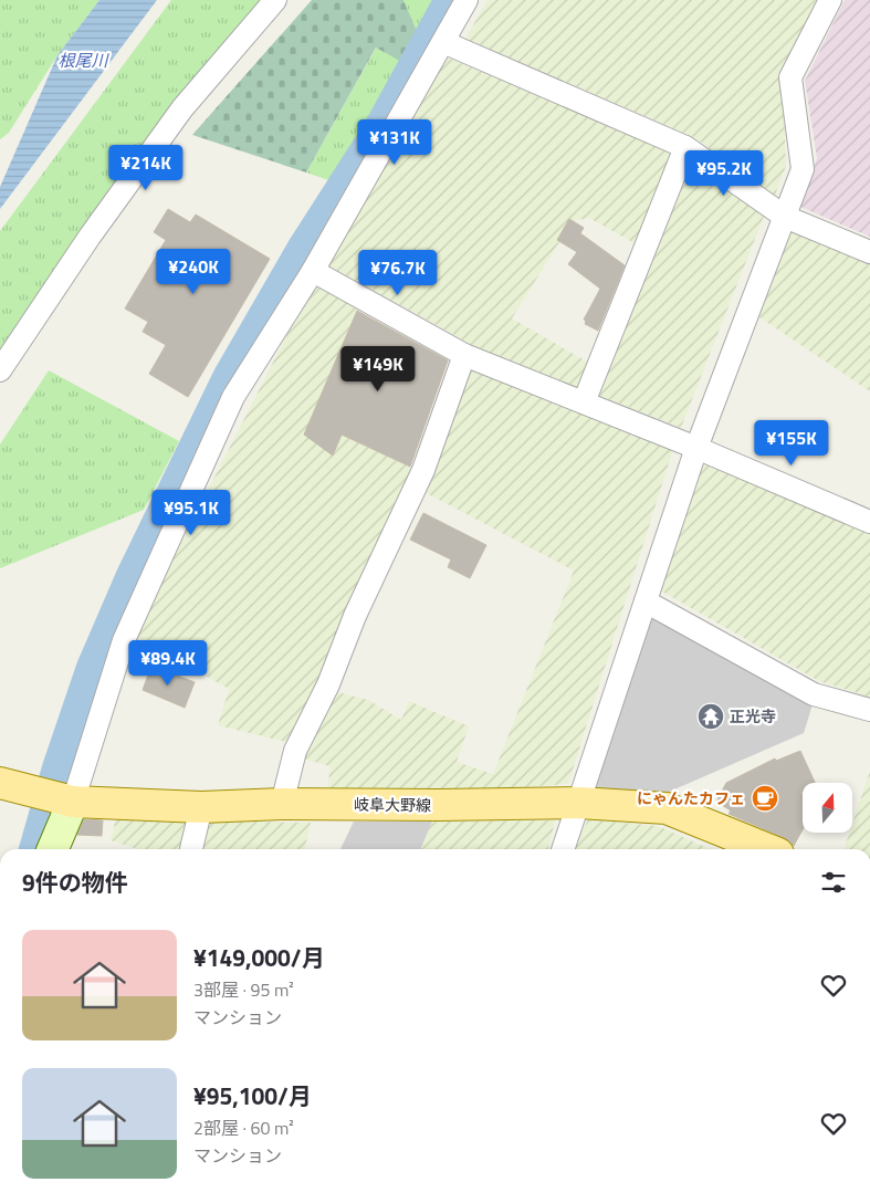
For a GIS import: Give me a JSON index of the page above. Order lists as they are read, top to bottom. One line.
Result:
{"streets":{"main road":["岐阜大野線"]},"water":["根尾川"],"places":{"temple":["正光寺"],"cafe":["にゃんたカフェ"]},"north":"top","page":{"price":["¥131K","¥214K","¥95.2K","¥240K","¥76.7K","¥149K","¥155K","¥95.1K","¥89.4K"],"heading":"9件の物件","list":[{"name":"¥149,000/月","note":"3部屋 · 95 m² · マンション"},{"name":"¥95,100/月","note":"2部屋 · 60 m² · マンション"}]}}
